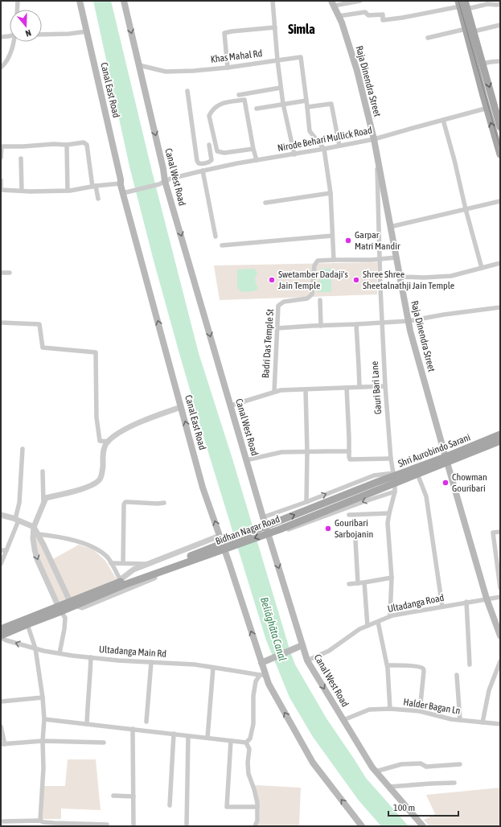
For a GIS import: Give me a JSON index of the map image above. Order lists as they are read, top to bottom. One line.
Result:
{"streets":{"main road":["Raja Dinendra Street","Canal East Road","Canal West Road","Shri Aurobindo Sarani","Bidhan Nagar Road"],"street":["Khas Mahal Rd","Nirode Behari Mullick Road","Badri Das Temple St","Gauri Bari Lane","Ultadanga Road","Ultadanga Main Rd","Halder Bagan Ln"]},"crossings":[["Khas Mahal Rd","Canal West Road"],["Raja Dinendra Street","Nirode Behari Mullick Road"],["Raja Dinendra Street","Gauri Bari Lane"],["Raja Dinendra Street","Shri Aurobindo Sarani"],["Raja Dinendra Street","Bidhan Nagar Road"],["Raja Dinendra Street","Ultadanga Road"],["Canal East Road","Nirode Behari Mullick Road"],["Canal East Road","Ultadanga Main Rd"],["Nirode Behari Mullick Road","Canal West Road"],["Canal West Road","Ultadanga Road"],["Canal West Road","Halder Bagan Ln"],["Gauri Bari Lane","Shri Aurobindo Sarani"],["Gauri Bari Lane","Bidhan Nagar Road"],["Gauri Bari Lane","Ultadanga Road"],["Shri Aurobindo Sarani","Bidhan Nagar Road"],["Bidhan Nagar Road","Ultadanga Main Rd"]],"one_way":["Canal East Road","Canal West Road","Shri Aurobindo Sarani","Bidhan Nagar Road"],"districts":["Simla"],"water":["Beliāghāta Canal"],"places":["Garpar Matri Mandir","Swetamber Dadaji's Jain Temple","Shree Shree Sheetalnathji Jain Temple","Chowman Gouribari","Gouribari Sarbojanin"],"scale_bar":"100 m","north":"bottom"}
